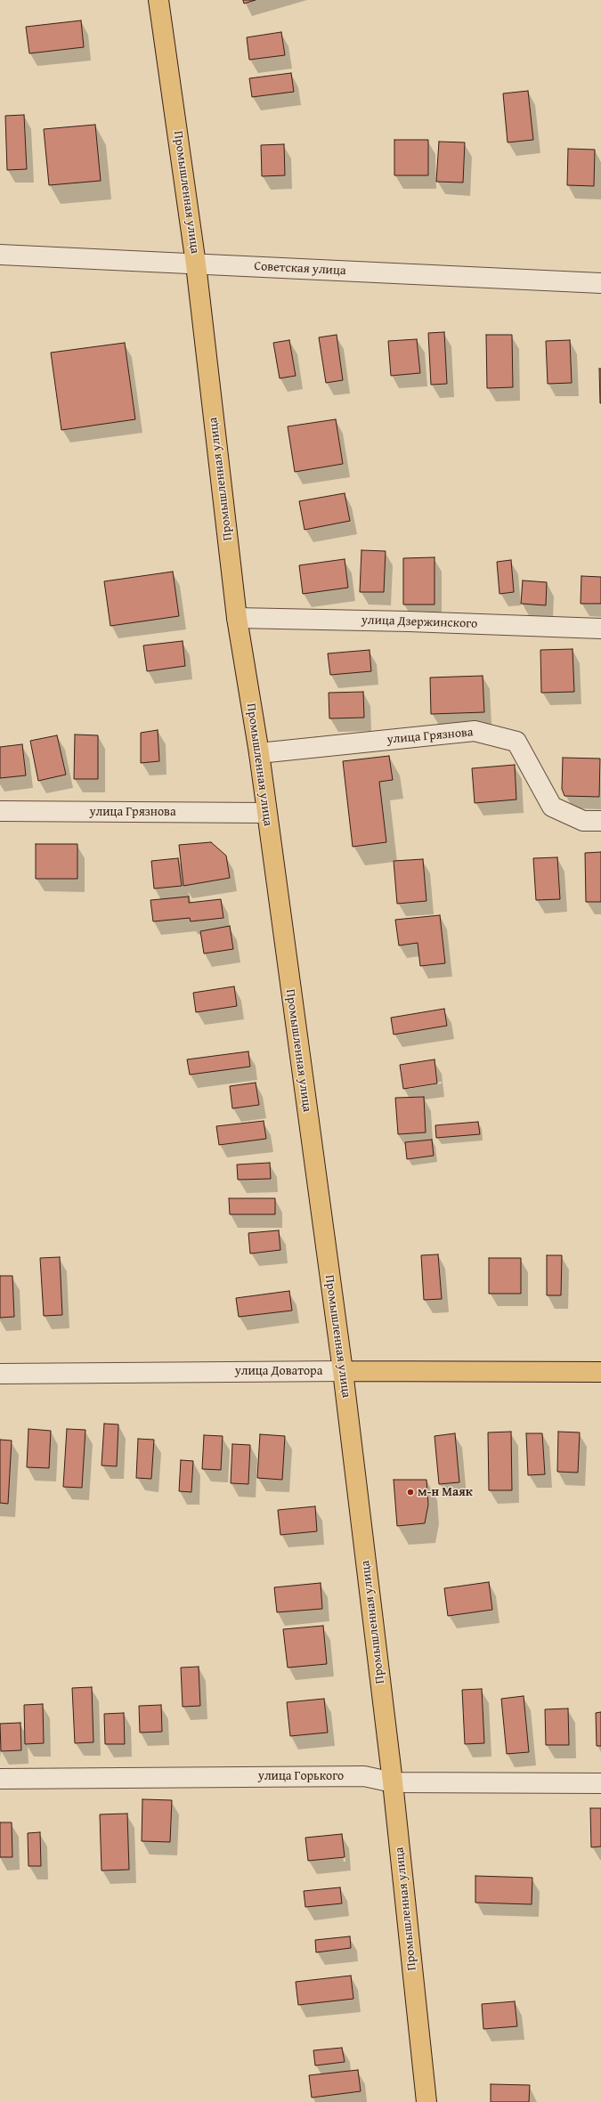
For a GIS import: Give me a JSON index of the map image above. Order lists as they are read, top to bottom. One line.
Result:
{"streets":{"main road":["Промышленная улица","улица Доватора"],"street":["Советская улица","улица Дзержинского","улица Грязнова","улица Горького"]},"crossings":[["Промышленная улица","Советская улица"],["Промышленная улица","улица Дзержинского"],["Промышленная улица","улица Грязнова"],["Промышленная улица","улица Доватора"],["Промышленная улица","улица Горького"]],"places":["м-н Маяк"]}
